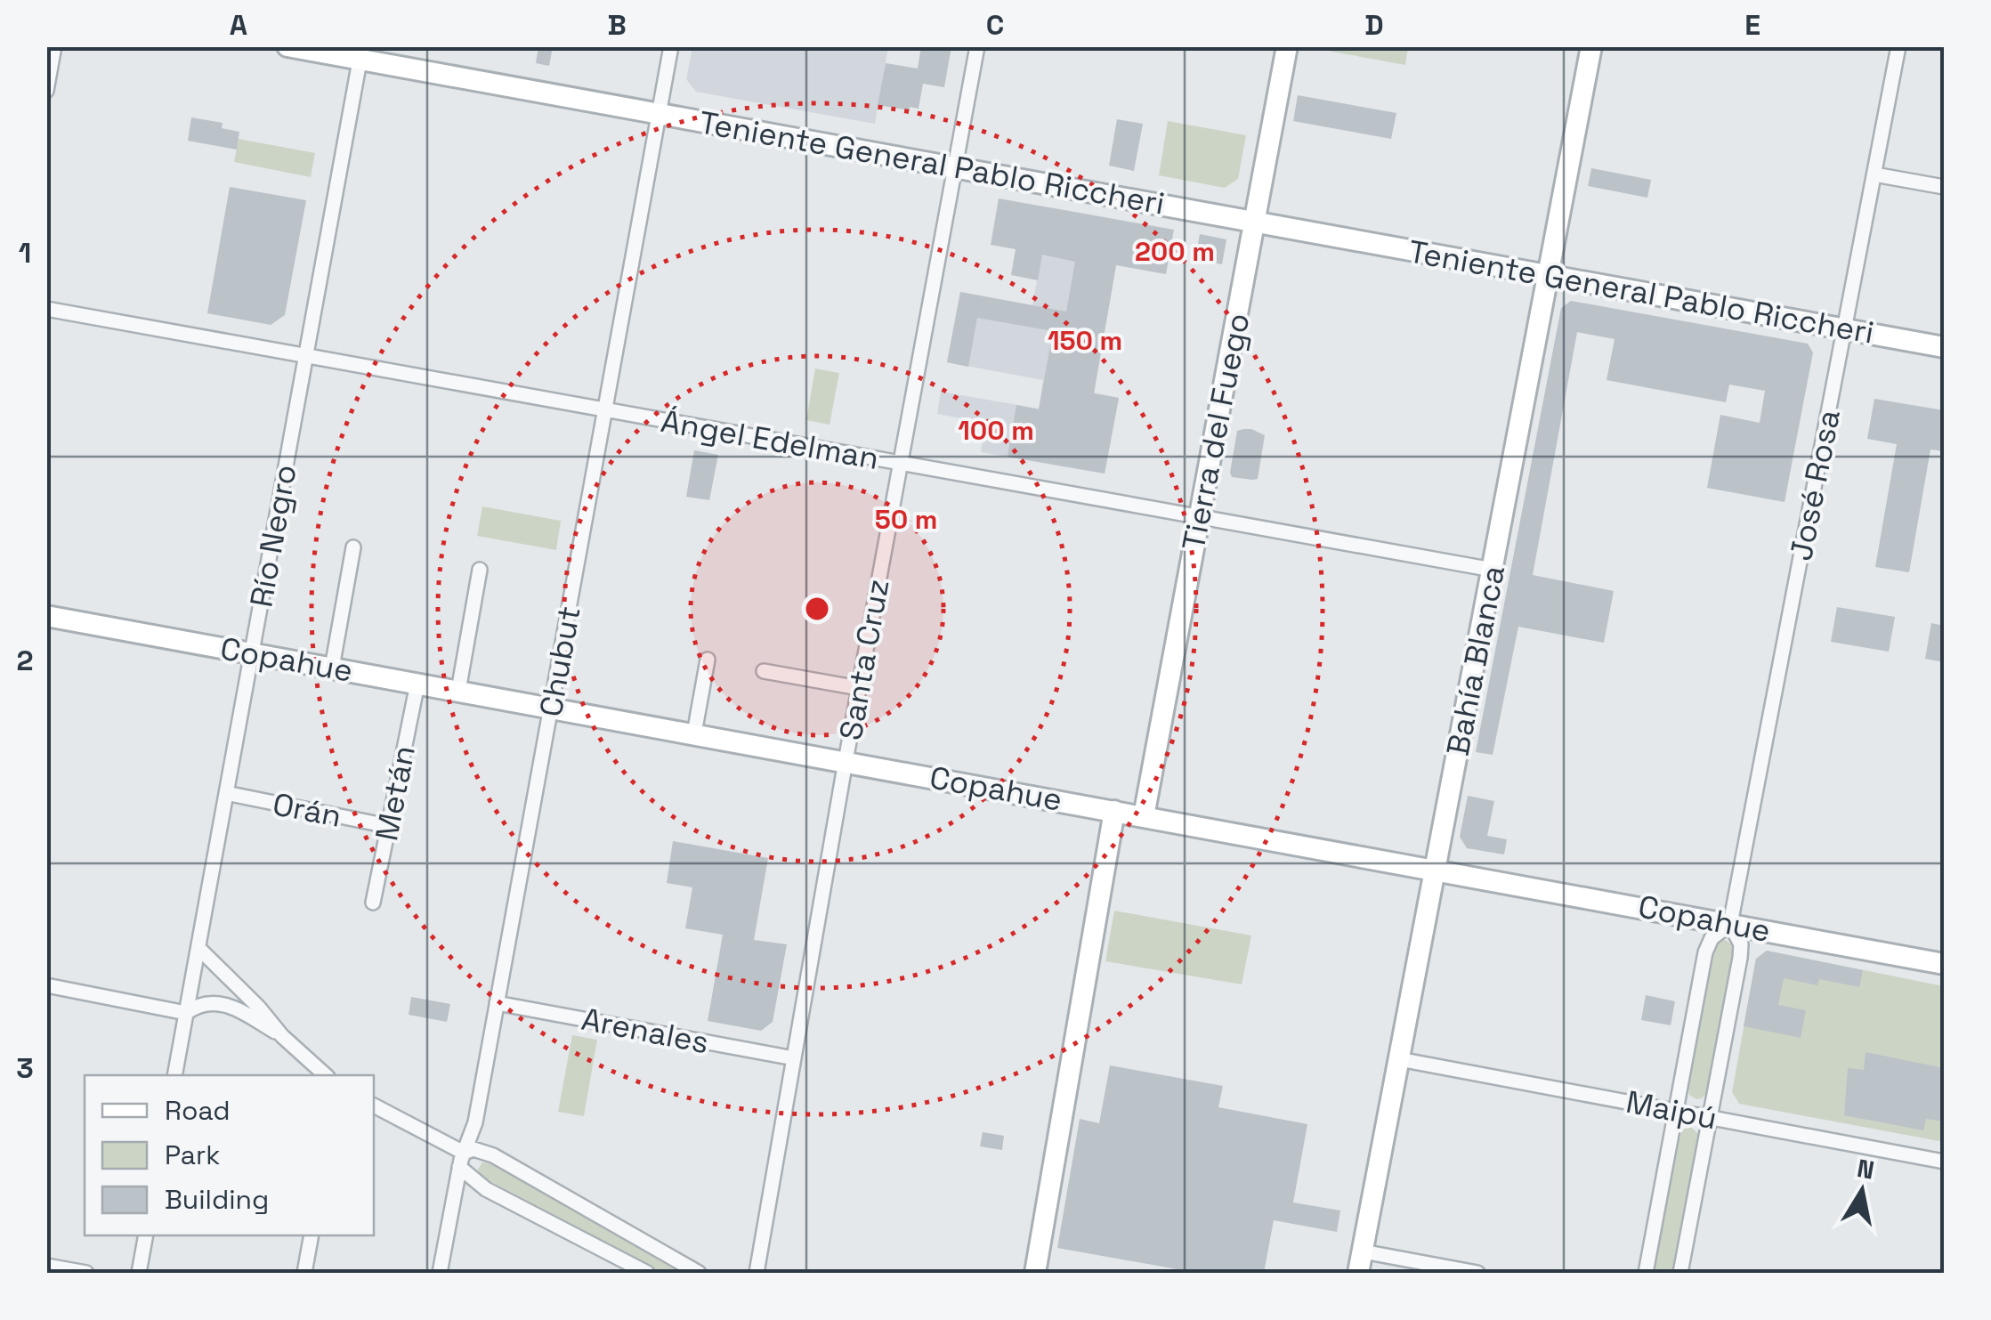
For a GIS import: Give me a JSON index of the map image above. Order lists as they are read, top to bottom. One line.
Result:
{"streets":{"street":["Teniente General Pablo Riccheri","Tierra del Fuego","Ángel Edelman","José Rosa","Río Negro","Copahue","Santa Cruz","Bahía Blanca","Chubut","Metán","Orán","Arenales","Maipú"]},"crossings":[["Teniente General Pablo Riccheri","Tierra del Fuego"],["Teniente General Pablo Riccheri","José Rosa"],["Teniente General Pablo Riccheri","Río Negro"],["Teniente General Pablo Riccheri","Santa Cruz"],["Teniente General Pablo Riccheri","Bahía Blanca"],["Teniente General Pablo Riccheri","Chubut"],["Tierra del Fuego","Ángel Edelman"],["Tierra del Fuego","Copahue"],["Ángel Edelman","Río Negro"],["Ángel Edelman","Santa Cruz"],["Ángel Edelman","Bahía Blanca"],["Ángel Edelman","Chubut"],["José Rosa","Copahue"],["José Rosa","Maipú"],["Río Negro","Copahue"],["Río Negro","Orán"],["Copahue","Santa Cruz"],["Copahue","Bahía Blanca"],["Copahue","Chubut"],["Copahue","Metán"],["Santa Cruz","Arenales"],["Bahía Blanca","Maipú"],["Chubut","Arenales"],["Metán","Orán"]],"legend":["Road","Park","Building"],"north":"top","grid":{"columns":["A","B","C","D","E"],"rows":["1","2","3"]},"rings":["200 m","150 m","100 m","50 m"]}
